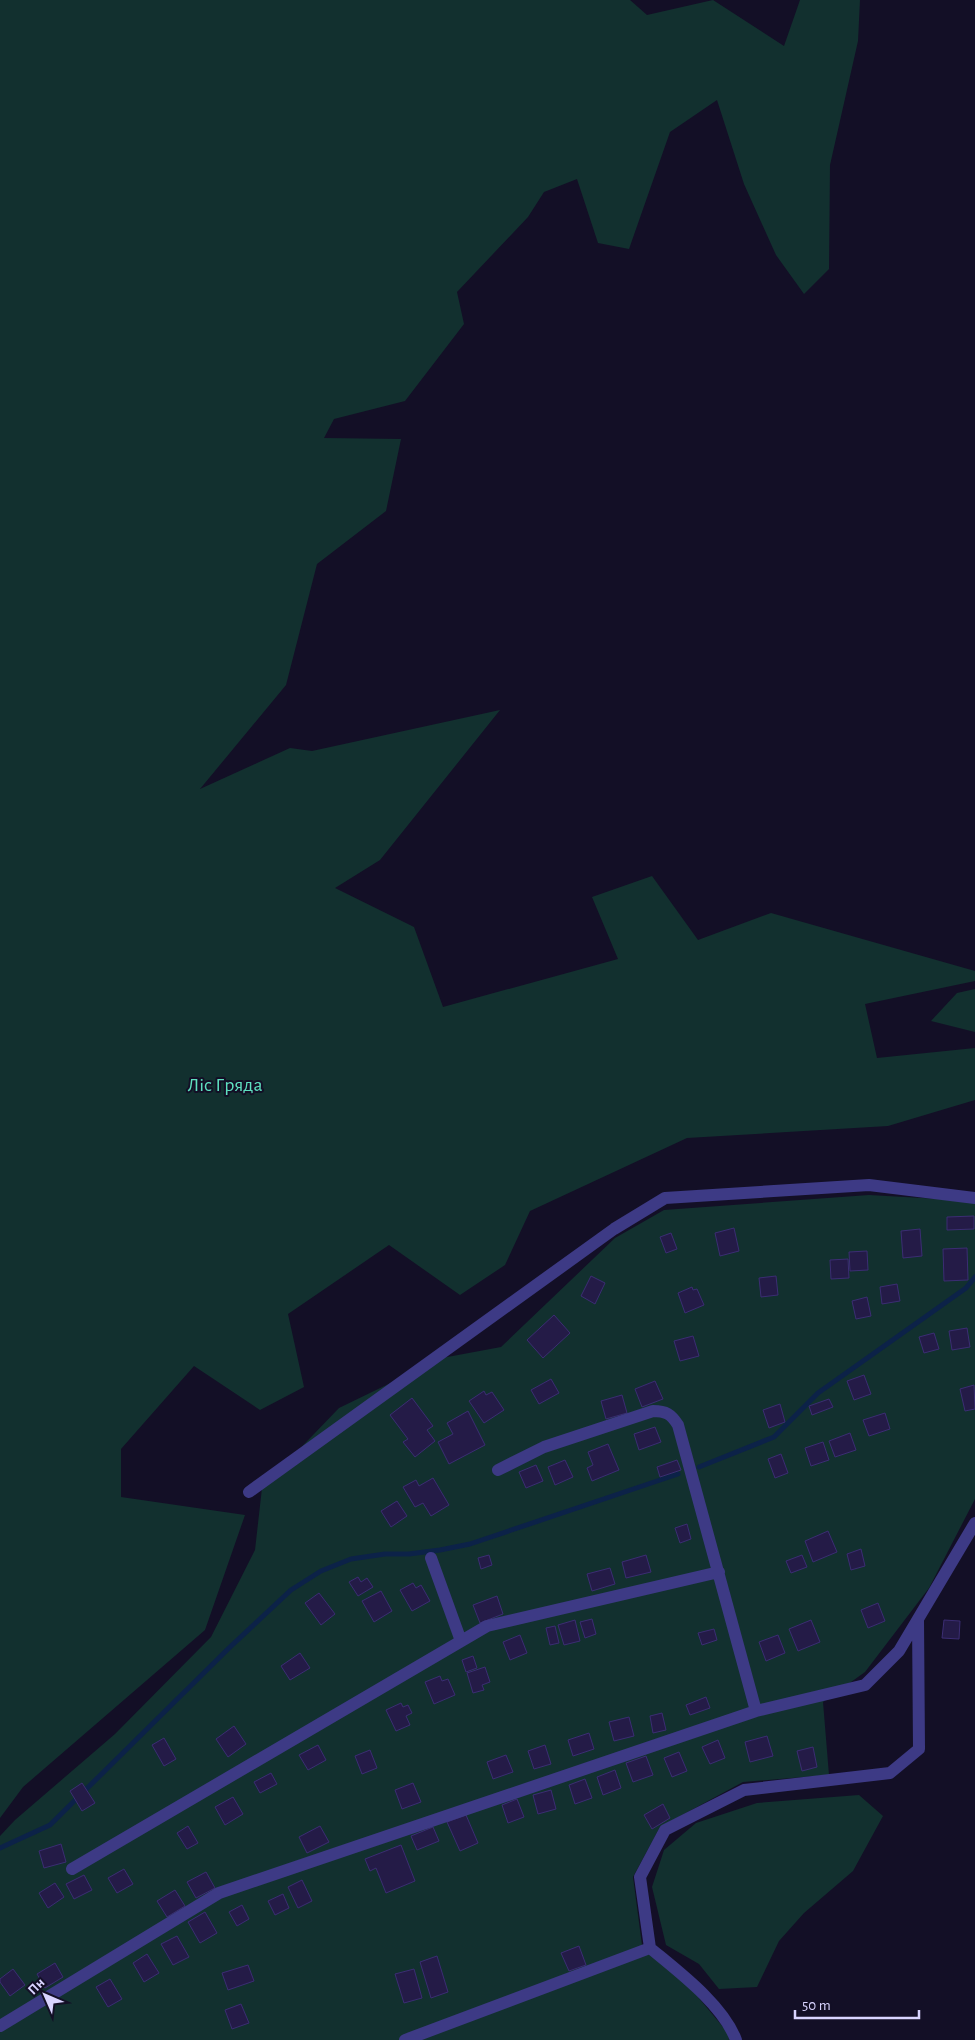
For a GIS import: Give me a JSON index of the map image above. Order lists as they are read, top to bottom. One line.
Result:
{"parks":["Ліс Гряда"],"scale_bar":"50 m","north":"top left"}
